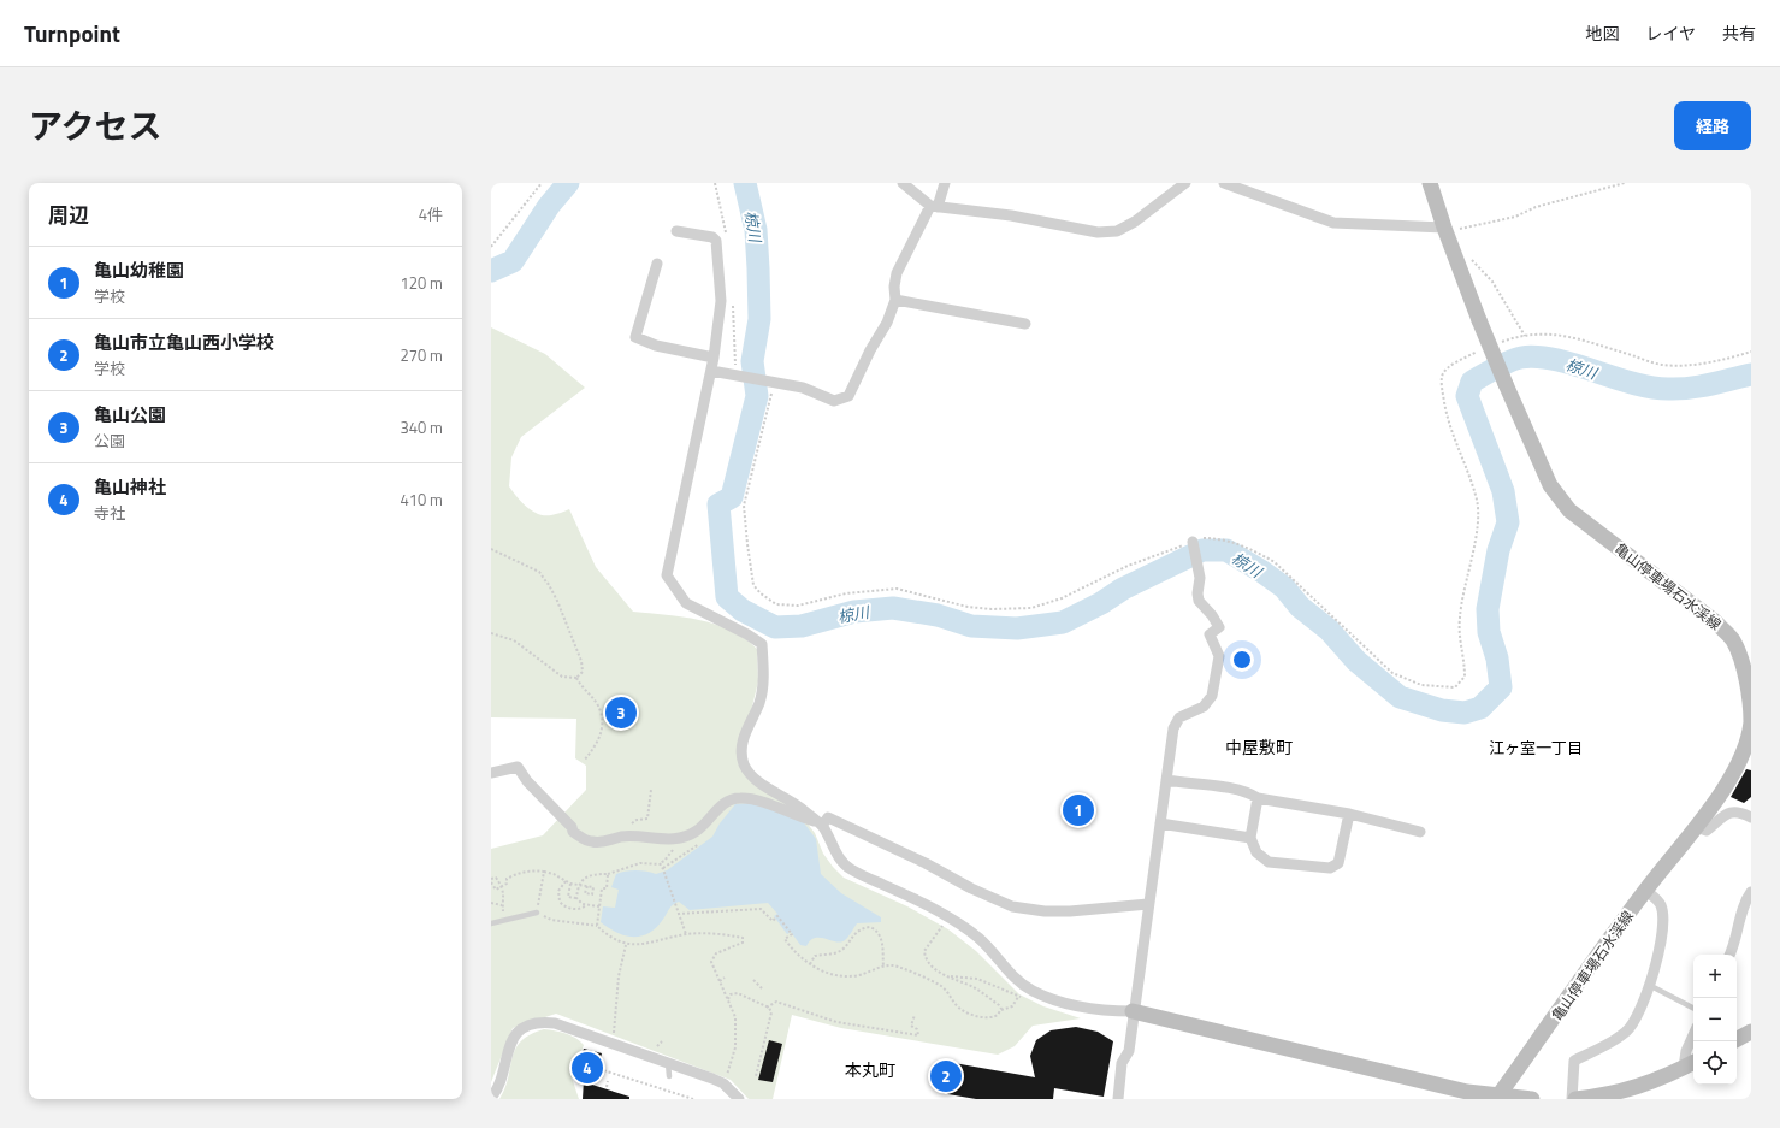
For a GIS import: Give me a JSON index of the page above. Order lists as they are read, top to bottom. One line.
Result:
{"streets":{"main road":["亀山停車場石水渓線"]},"districts":["中屋敷町","江ヶ室一丁目","本丸町"],"water":["椋川"],"page":{"header":"Turnpoint","nav":["地図","レイヤ","共有"],"title":"アクセス","buttons":"経路","heading":["周辺","4件"],"list":[{"mark":"1","name":"亀山幼稚園","note":"学校","value":"120 m"},{"mark":"2","name":"亀山市立亀山西小学校","note":"学校","value":"270 m"},{"mark":"3","name":"亀山公園","note":"公園","value":"340 m"},{"mark":"4","name":"亀山神社","note":"寺社","value":"410 m"}],"pins":["3","1","4","2"],"map_buttons":["+","−"]}}
